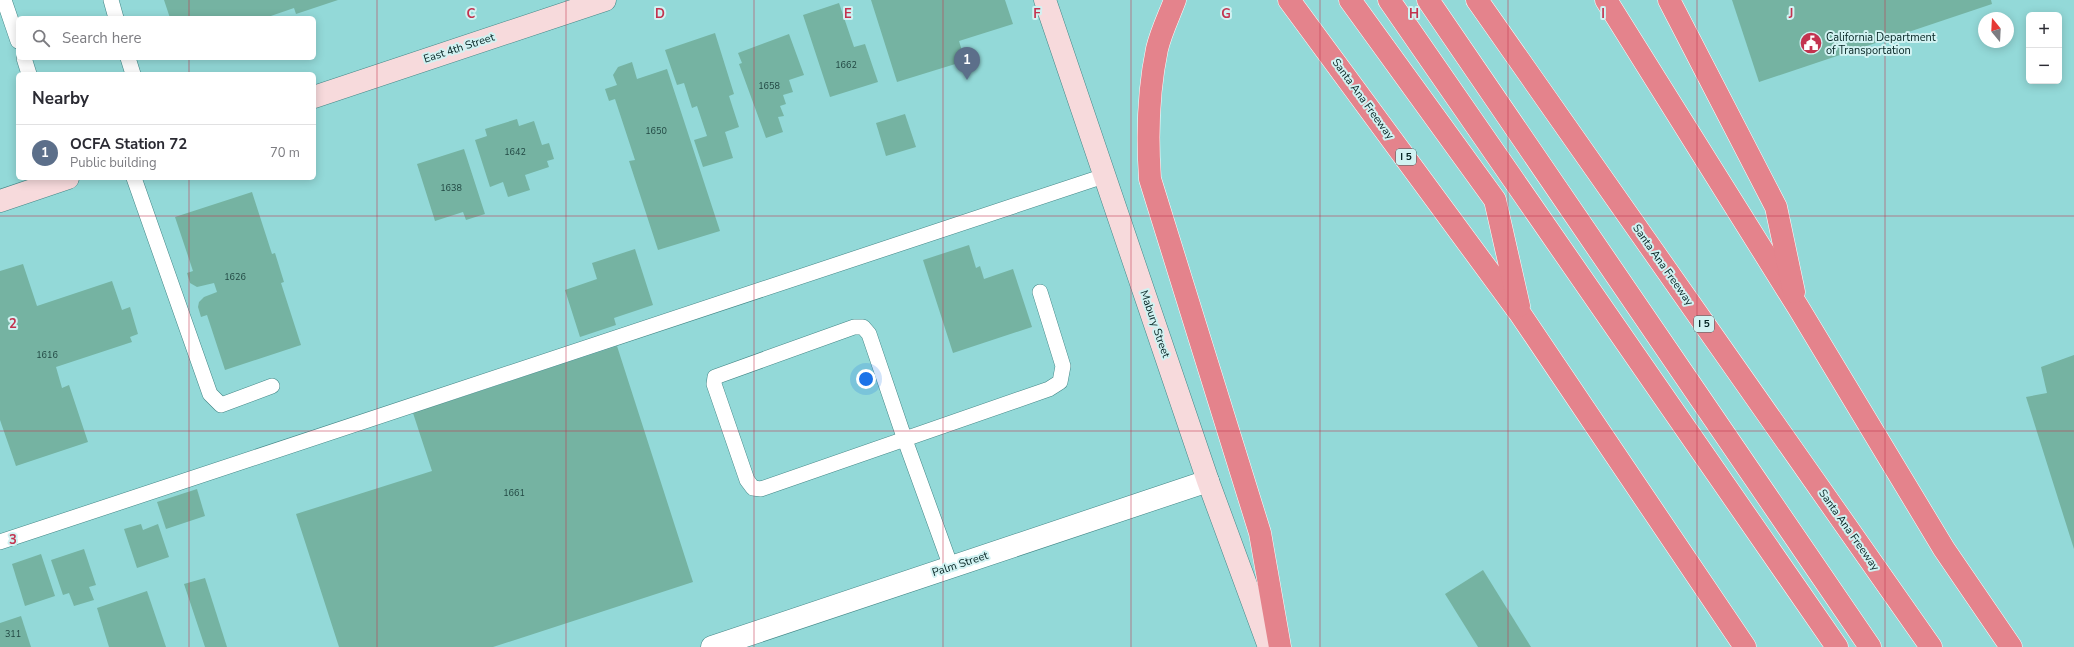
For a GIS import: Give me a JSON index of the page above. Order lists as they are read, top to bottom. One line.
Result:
{"streets":{"highway":["Santa Ana Freeway","I 5"],"main road":["East 4th Street","Mabury Street"],"street":["Palm Street"]},"crossings":[["Mabury Street","Palm Street"]],"places":{"public building":["California Department of Transportation"]},"house_numbers":["1662","1658","1650","1642","1638","1626","1616","1661","311"],"north":"top","page":{"map_buttons":["+","−"],"search":"Search here","pins":"1","heading":"Nearby","list":[{"mark":"1","name":"OCFA Station 72","note":"Public building","value":"70 m"}]},"grid":{"columns":["C","D","E","F","G","H","I","J"],"rows":["2","3"]}}
